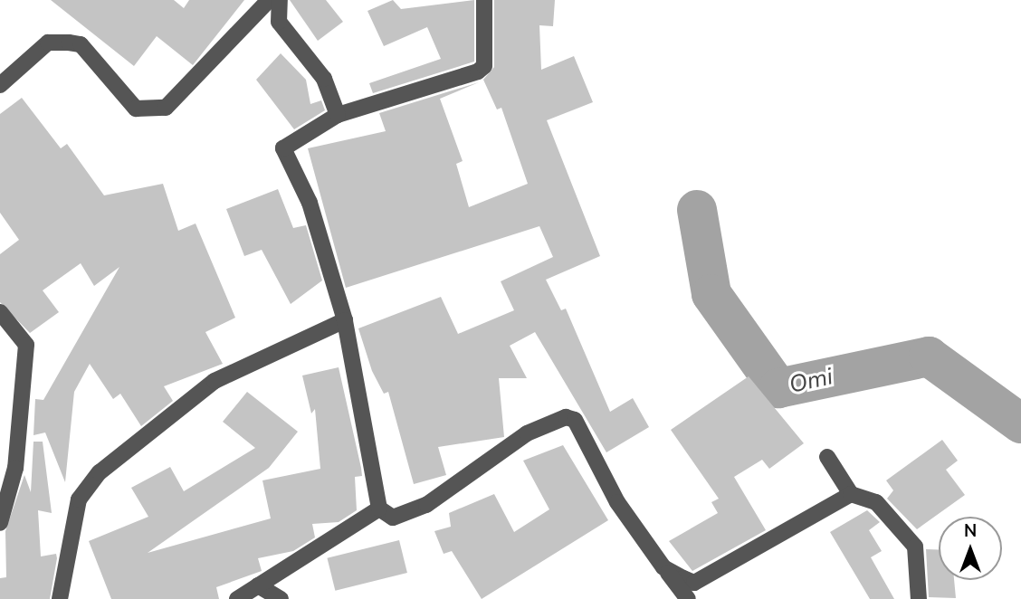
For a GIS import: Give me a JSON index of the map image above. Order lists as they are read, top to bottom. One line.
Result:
{"water":["Omi"],"north":"top"}
